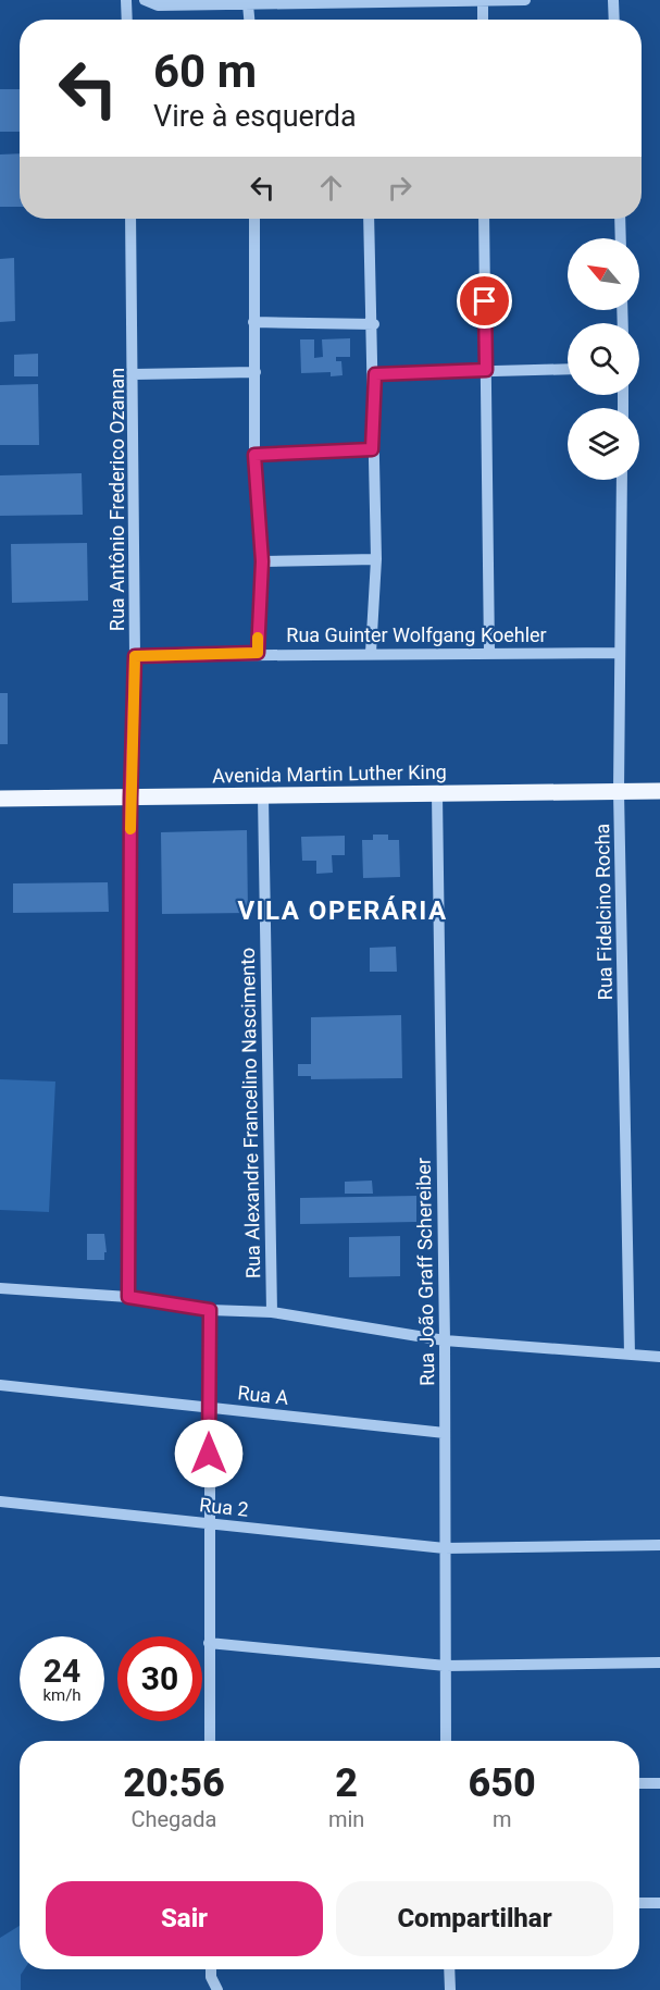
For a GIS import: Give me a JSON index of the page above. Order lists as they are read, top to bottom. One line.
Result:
{"streets":{"main road":["Avenida Martin Luther King"],"street":["Rua Antônio Frederico Ozanan","Rua Guinter Wolfgang Koehler","Rua Fidelcino Rocha","Rua Alexandre Francelino Nascimento","Rua João Graff Schereiber","Rua A","Rua 2"]},"crossings":[["Rua Antônio Frederico Ozanan","Rua Guinter Wolfgang Koehler"],["Rua Antônio Frederico Ozanan","Avenida Martin Luther King"],["Rua Guinter Wolfgang Koehler","Rua Fidelcino Rocha"],["Avenida Martin Luther King","Rua Fidelcino Rocha"],["Avenida Martin Luther King","Rua Alexandre Francelino Nascimento"],["Avenida Martin Luther King","Rua João Graff Schereiber"],["Rua João Graff Schereiber","Rua A"],["Rua João Graff Schereiber","Rua 2"]],"districts":["VILA OPERÁRIA"],"north":"top left","page":{"turn":["60 m","Vire à esquerda"],"speed":"24 km/h","limit":"30","eta":["20:56","Chegada","2","min","650","m"],"buttons":["Sair","Compartilhar"]}}
